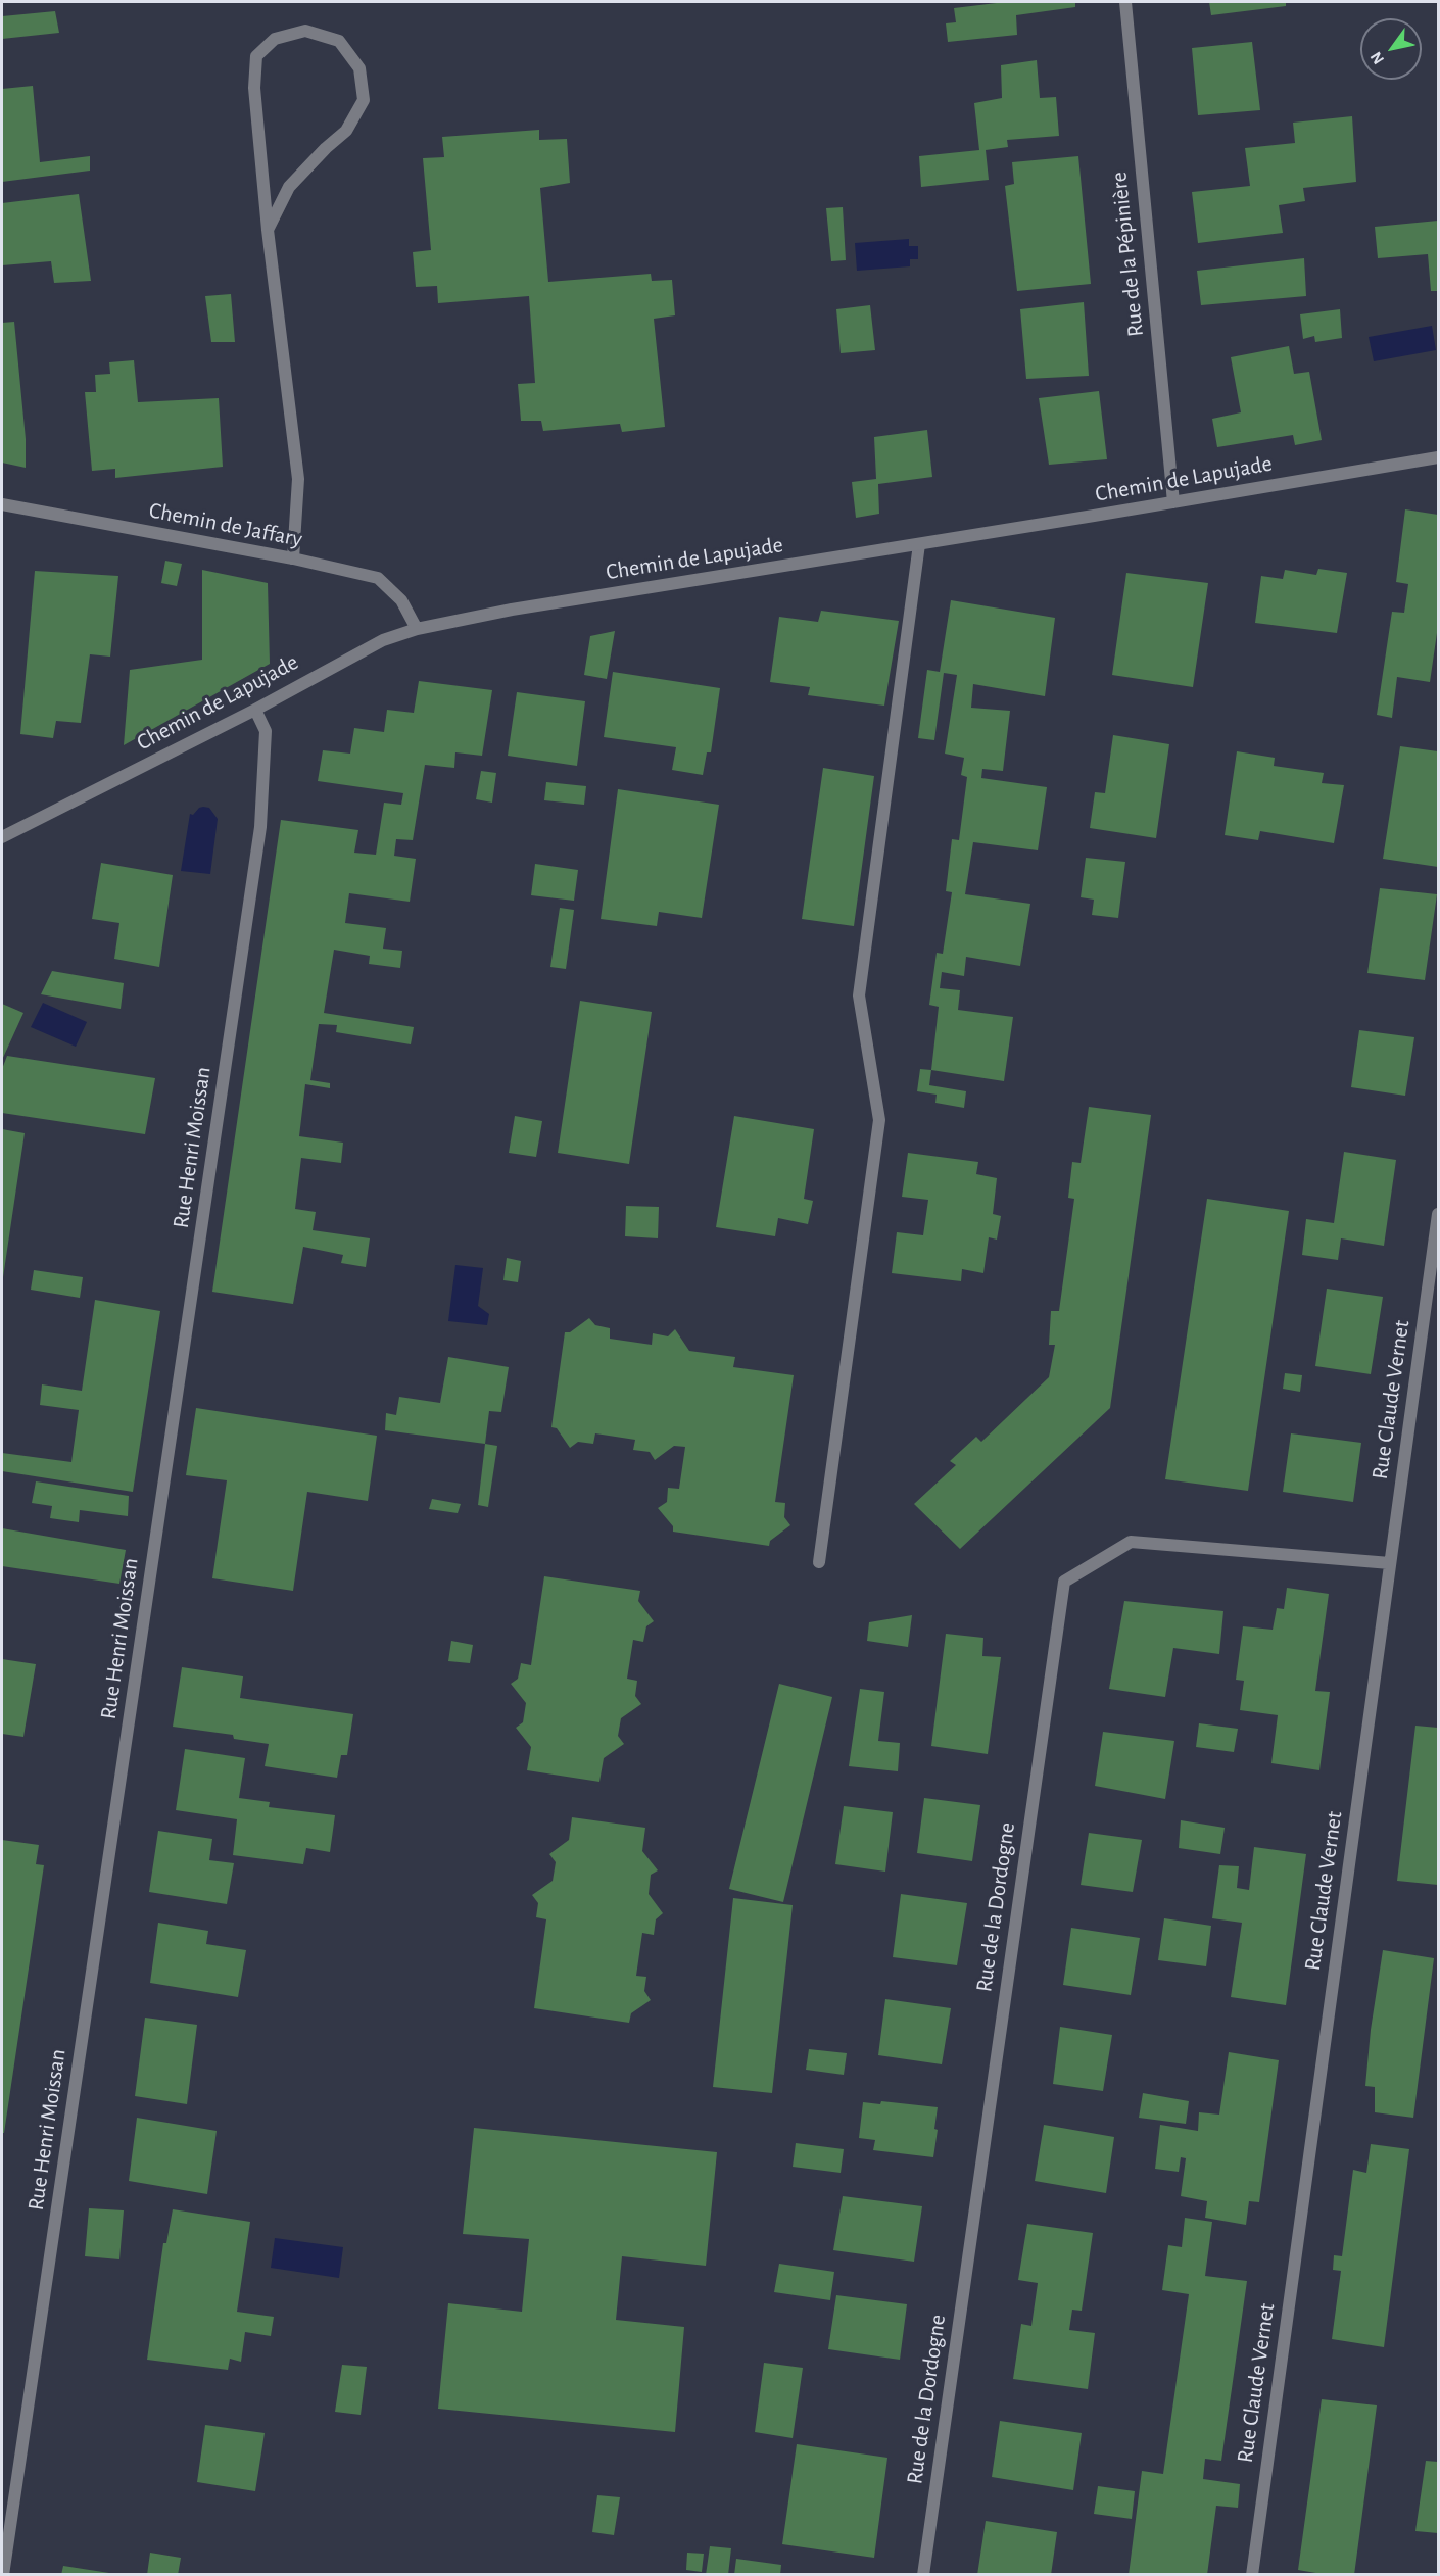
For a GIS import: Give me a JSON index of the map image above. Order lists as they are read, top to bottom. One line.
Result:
{"streets":{"street":["Rue de la Pépinière","Chemin de Lapujade","Chemin de Jaffary","Rue Henri Moissan","Rue Claude Vernet","Rue de la Dordogne"]},"crossings":[["Rue de la Pépinière","Chemin de Lapujade"],["Chemin de Lapujade","Chemin de Jaffary"],["Chemin de Lapujade","Rue Henri Moissan"],["Rue Claude Vernet","Rue de la Dordogne"]],"north":"bottom left"}
